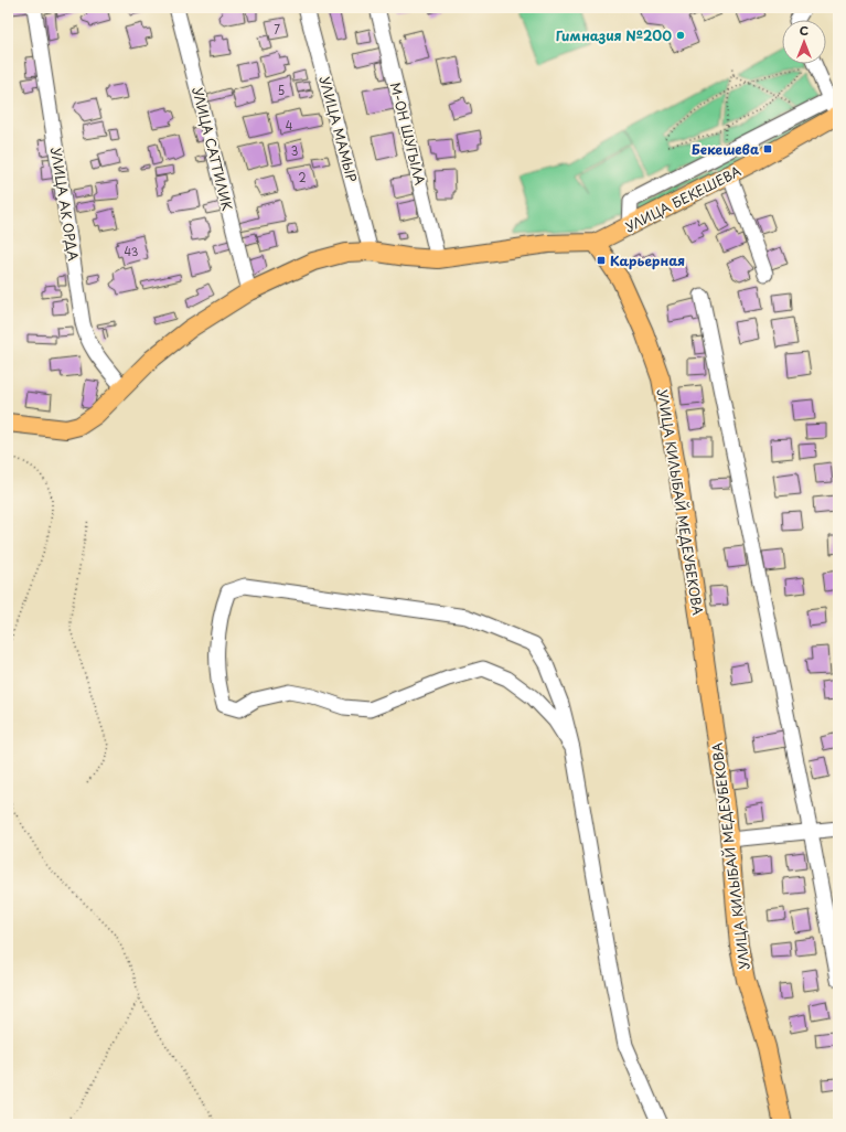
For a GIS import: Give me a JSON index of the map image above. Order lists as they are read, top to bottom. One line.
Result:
{"streets":{"main road":["УЛИЦА БЕКЕШЕВА","УЛИЦА КИЛЫБАЙ МЕДЕУБЕКОВА"],"street":["УЛИЦА МАМЫР","М-ОН ШУГЫЛА","УЛИЦА САТТИЛИК","УЛИЦА АК ОРДА"]},"crossings":[["УЛИЦА БЕКЕШЕВА","УЛИЦА КИЛЫБАЙ МЕДЕУБЕКОВА"]],"places":{"other":["Гимназия №200"],"transit":["Бекешева","Карьерная"]},"house_numbers":["7","5","4","3","2","43"],"north":"top"}
